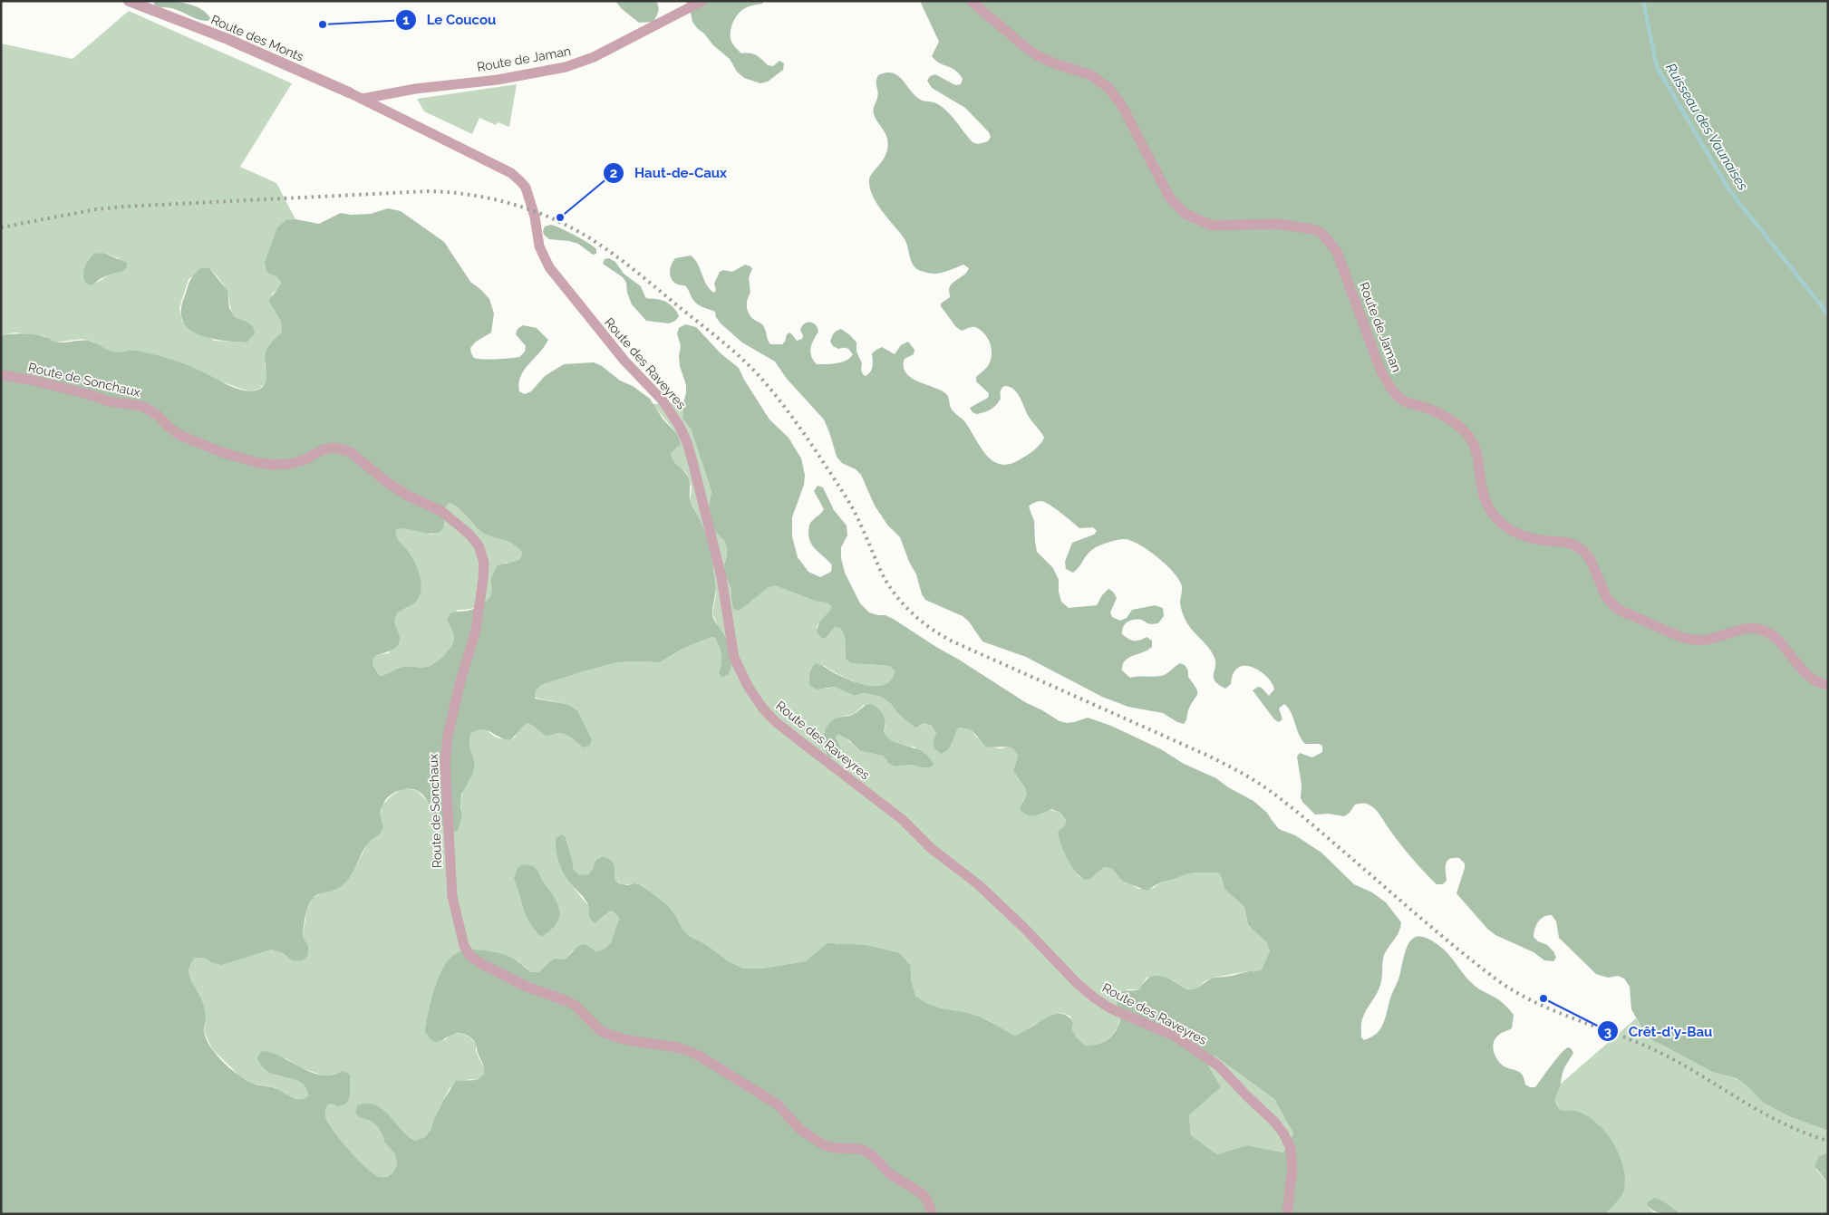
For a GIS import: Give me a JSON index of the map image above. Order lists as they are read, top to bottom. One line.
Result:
{"streets":{"street":["Route des Monts","Route de Jaman","Route des Raveyres","Route de Sonchaux"]},"crossings":[["Route des Monts","Route des Raveyres"],["Route de Jaman","Route des Raveyres"]],"water":["Ruisseau des Vaunaises"],"places":["Le Coucou","Haut-de-Caux","Crêt-d'y-Bau"]}
